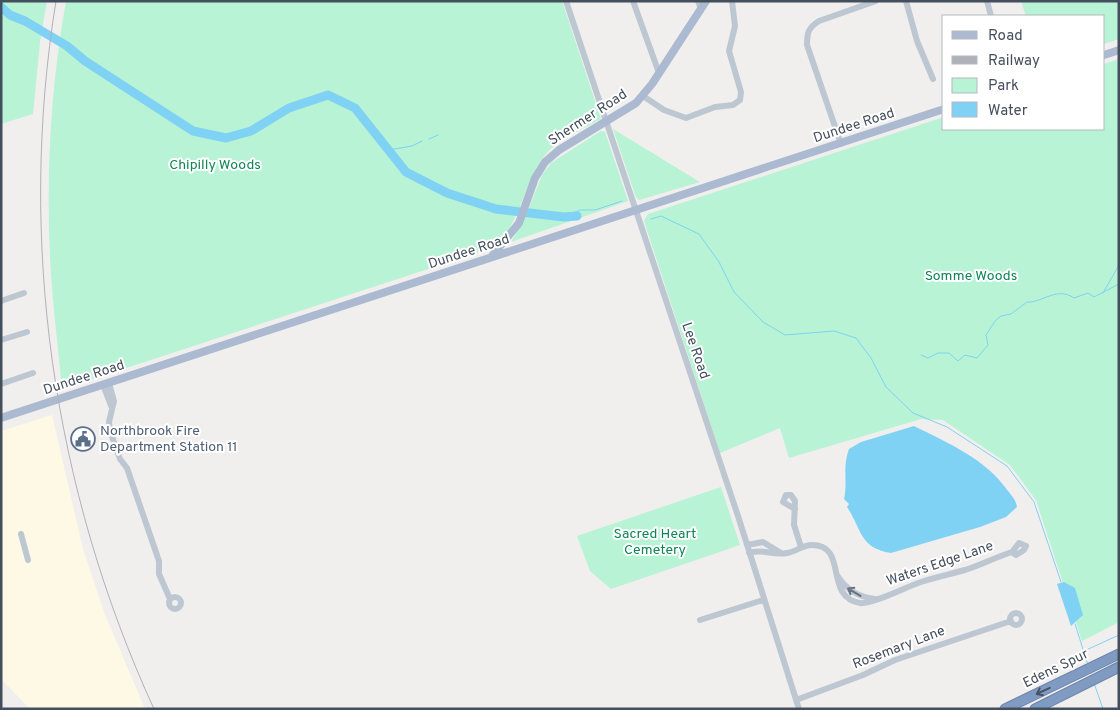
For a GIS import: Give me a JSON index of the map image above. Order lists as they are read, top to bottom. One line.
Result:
{"streets":{"highway":["Edens Spur"],"main road":["Shermer Road","Dundee Road"],"street":["Lee Road","Waters Edge Lane","Rosemary Lane"]},"crossings":[["Shermer Road","Dundee Road"],["Shermer Road","Lee Road"],["Dundee Road","Lee Road"],["Lee Road","Waters Edge Lane"],["Lee Road","Rosemary Lane"]],"parks":["Chipilly Woods","Somme Woods","Sacred Heart Cemetery"],"places":{"public building":["Northbrook Fire Department Station 11"]},"legend":["Road","Railway","Park","Water"]}
